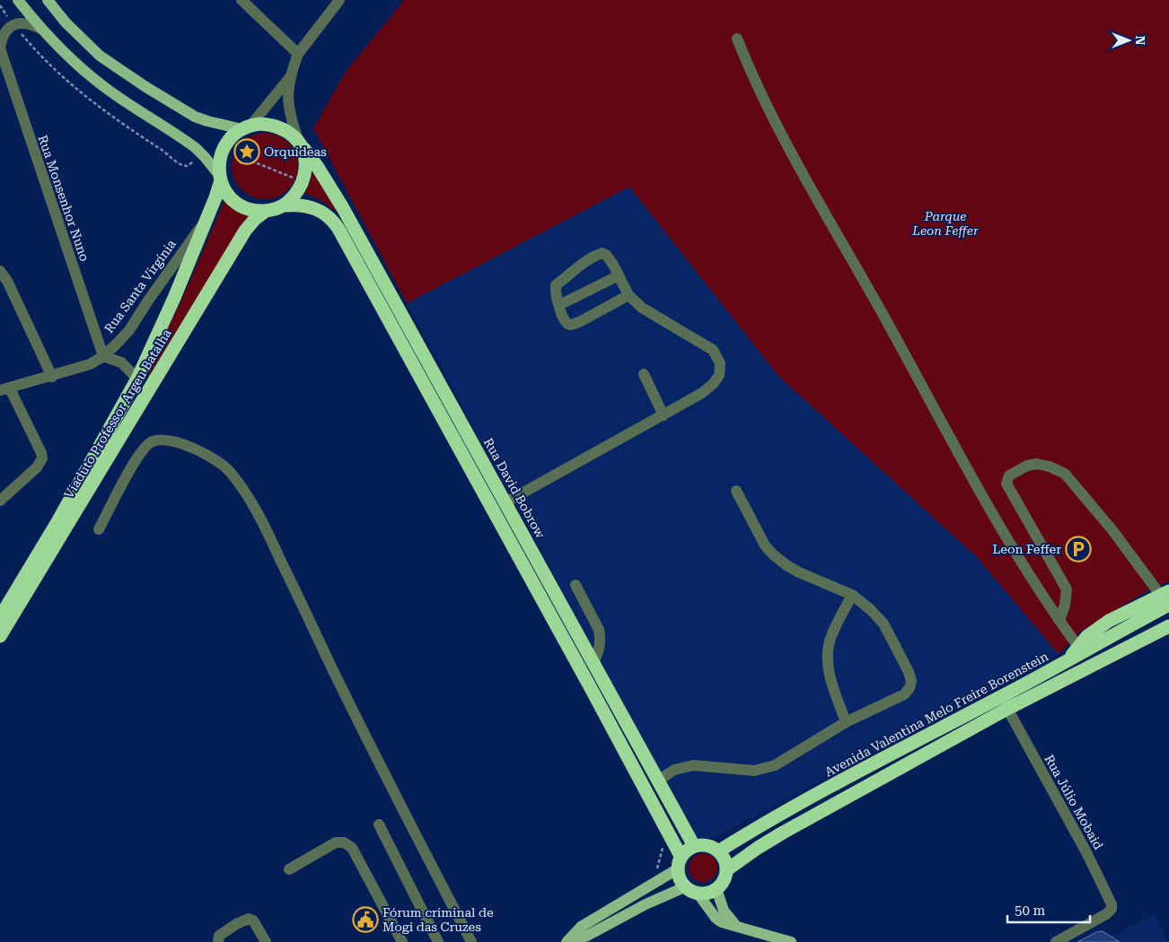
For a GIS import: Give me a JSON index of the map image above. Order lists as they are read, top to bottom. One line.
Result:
{"streets":{"highway":["Rua Santa Virgínia","Viaduto Professor Argeu Batalha","Rua David Bobrow","Avenida Valentina Melo Freire Borenstein"],"street":["Rua Monsenhor Nuno","Rua Júlio Mobaid"]},"crossings":[["Rua Monsenhor Nuno","Rua Santa Virgínia"],["Rua Santa Virgínia","Viaduto Professor Argeu Batalha"],["Rua Santa Virgínia","Rua David Bobrow"],["Viaduto Professor Argeu Batalha","Rua David Bobrow"],["Rua David Bobrow","Avenida Valentina Melo Freire Borenstein"]],"parks":["Parque Leon Feffer"],"places":{"place":["Orquídeas"],"parking":["Leon Feffer"],"public building":["Fórum criminal de Mogi das Cruzes"]},"scale_bar":"50 m","north":"right"}
